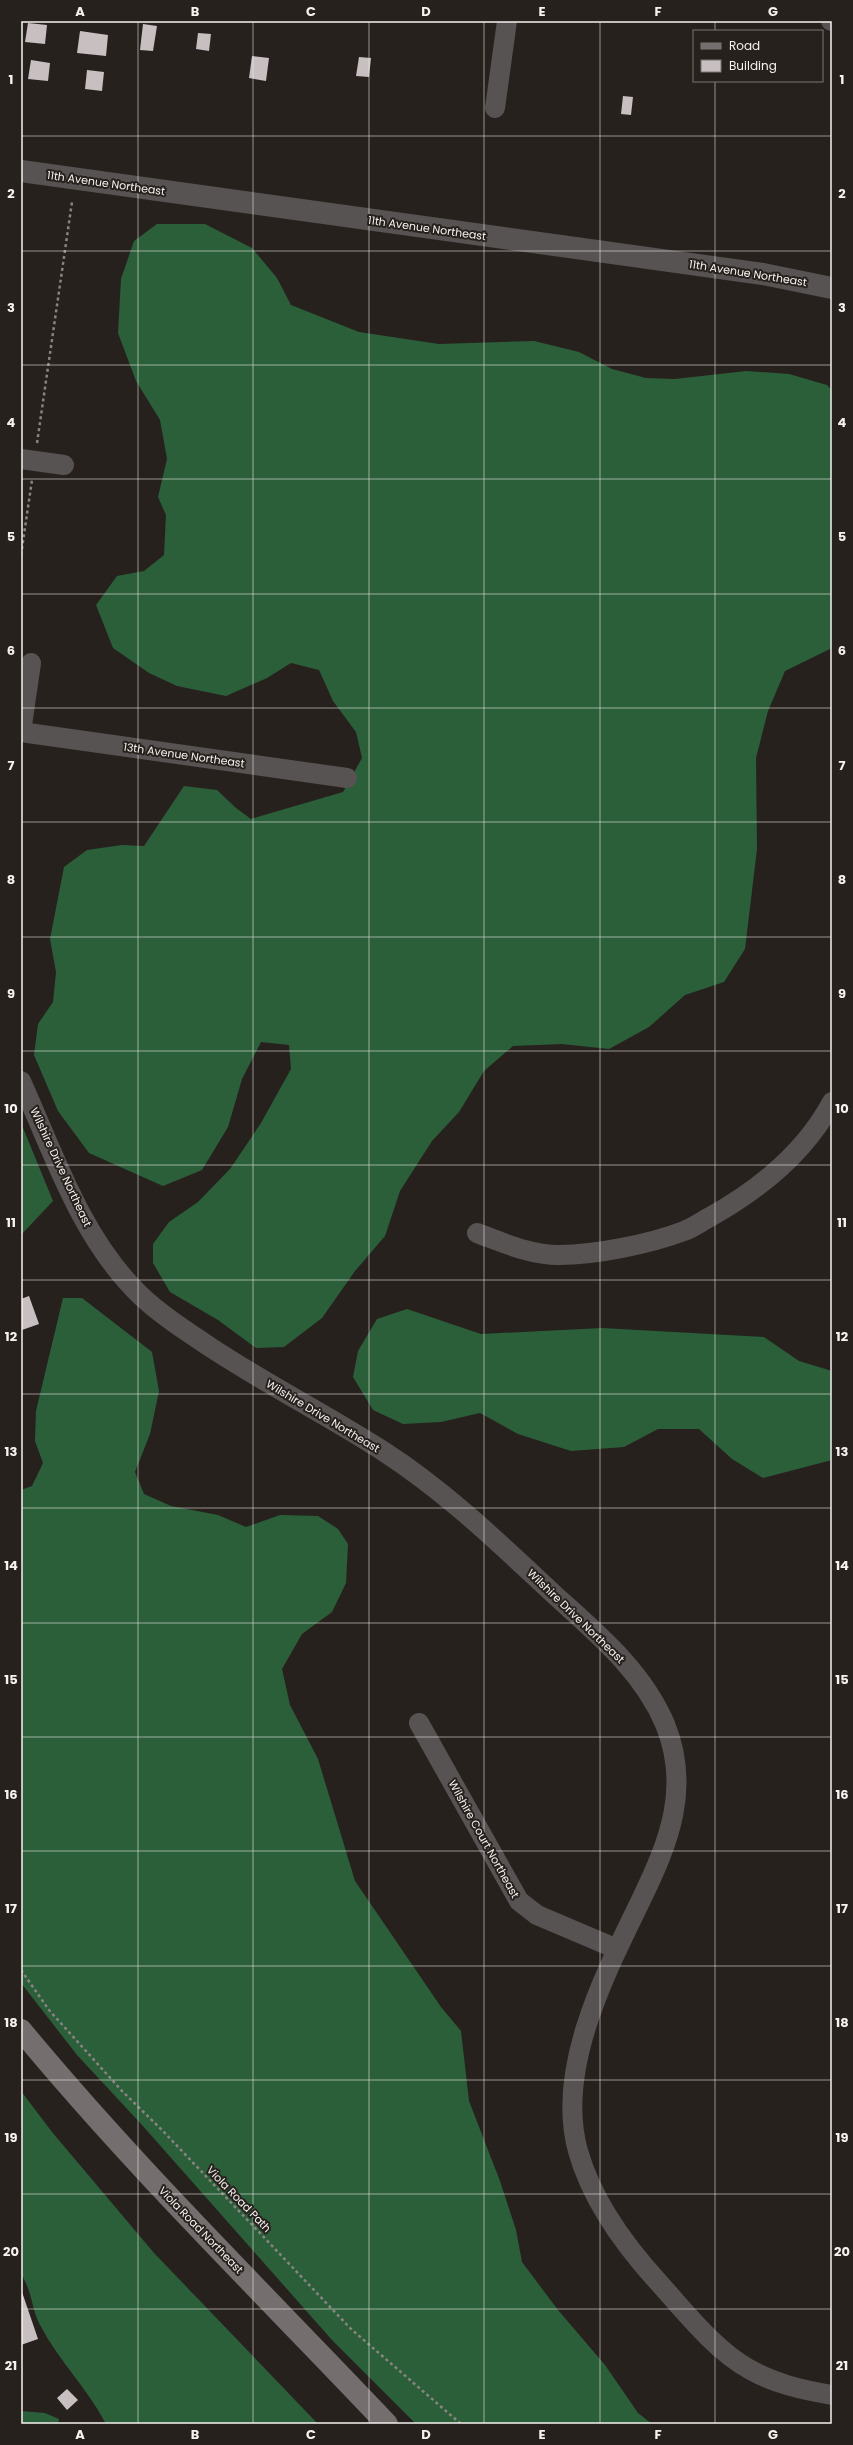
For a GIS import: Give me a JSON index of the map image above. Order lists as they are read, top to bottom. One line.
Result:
{"streets":{"main road":["Viola Road Northeast"],"street":["11th Avenue Northeast","13th Avenue Northeast","Wilshire Drive Northeast","Wilshire Court Northeast"],"path":["Viola Road Path"]},"crossings":[["Wilshire Drive Northeast","Wilshire Court Northeast"]],"legend":["Road","Building"],"grid":{"columns":["A","B","C","D","E","F","G"],"rows":["1","2","3","4","5","6","7","8","9","10","11","12","13","14","15","16","17","18","19","20","21"]}}
